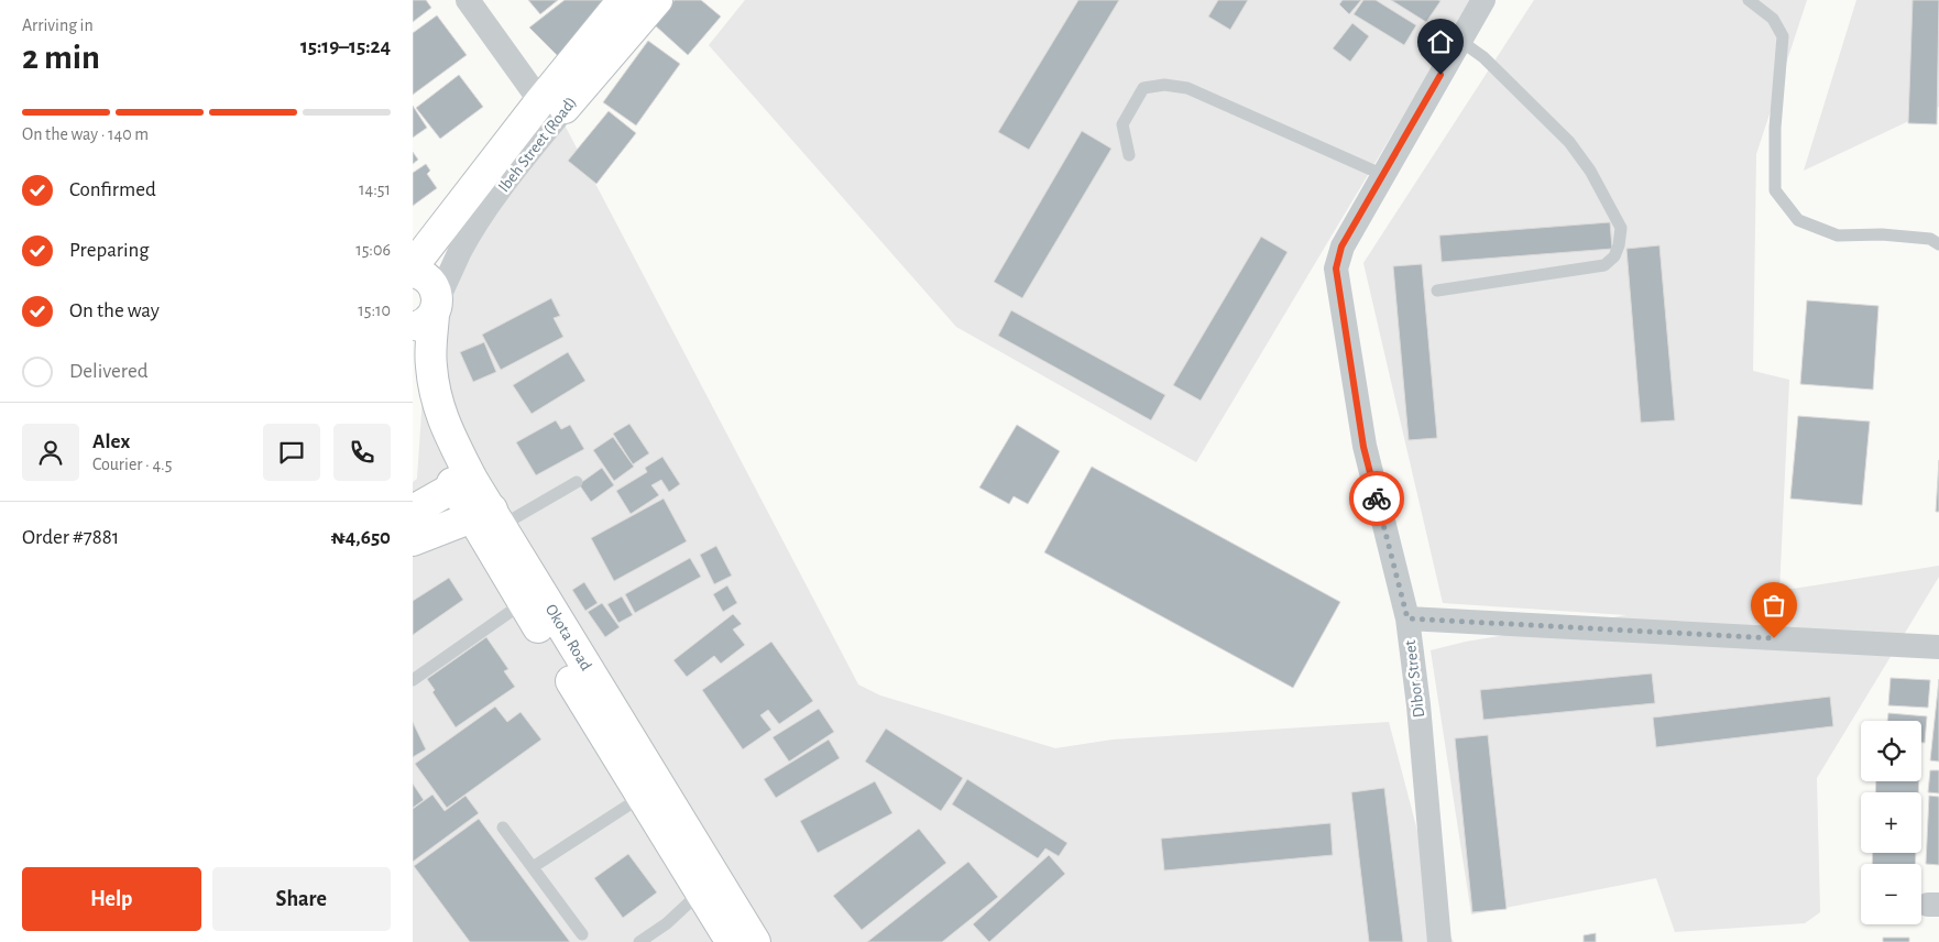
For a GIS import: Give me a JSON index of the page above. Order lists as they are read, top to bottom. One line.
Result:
{"streets":{"main road":["Ibeh Street (Road)","Okota Road"],"street":["Dibor Street"]},"crossings":[["Ibeh Street (Road)","Okota Road"]],"page":{"heading":["2 min","Arriving in","15:19–15:24"],"panel":["Alex","Courier · 4.5","Order #7881","₦4,650"],"bar":"On the way · 140 m","list":[["Confirmed","14:51"],["Preparing","15:06"],["On the way","15:10"],"Delivered"],"map_buttons":["+","−"],"buttons":["Help","Share"]}}
